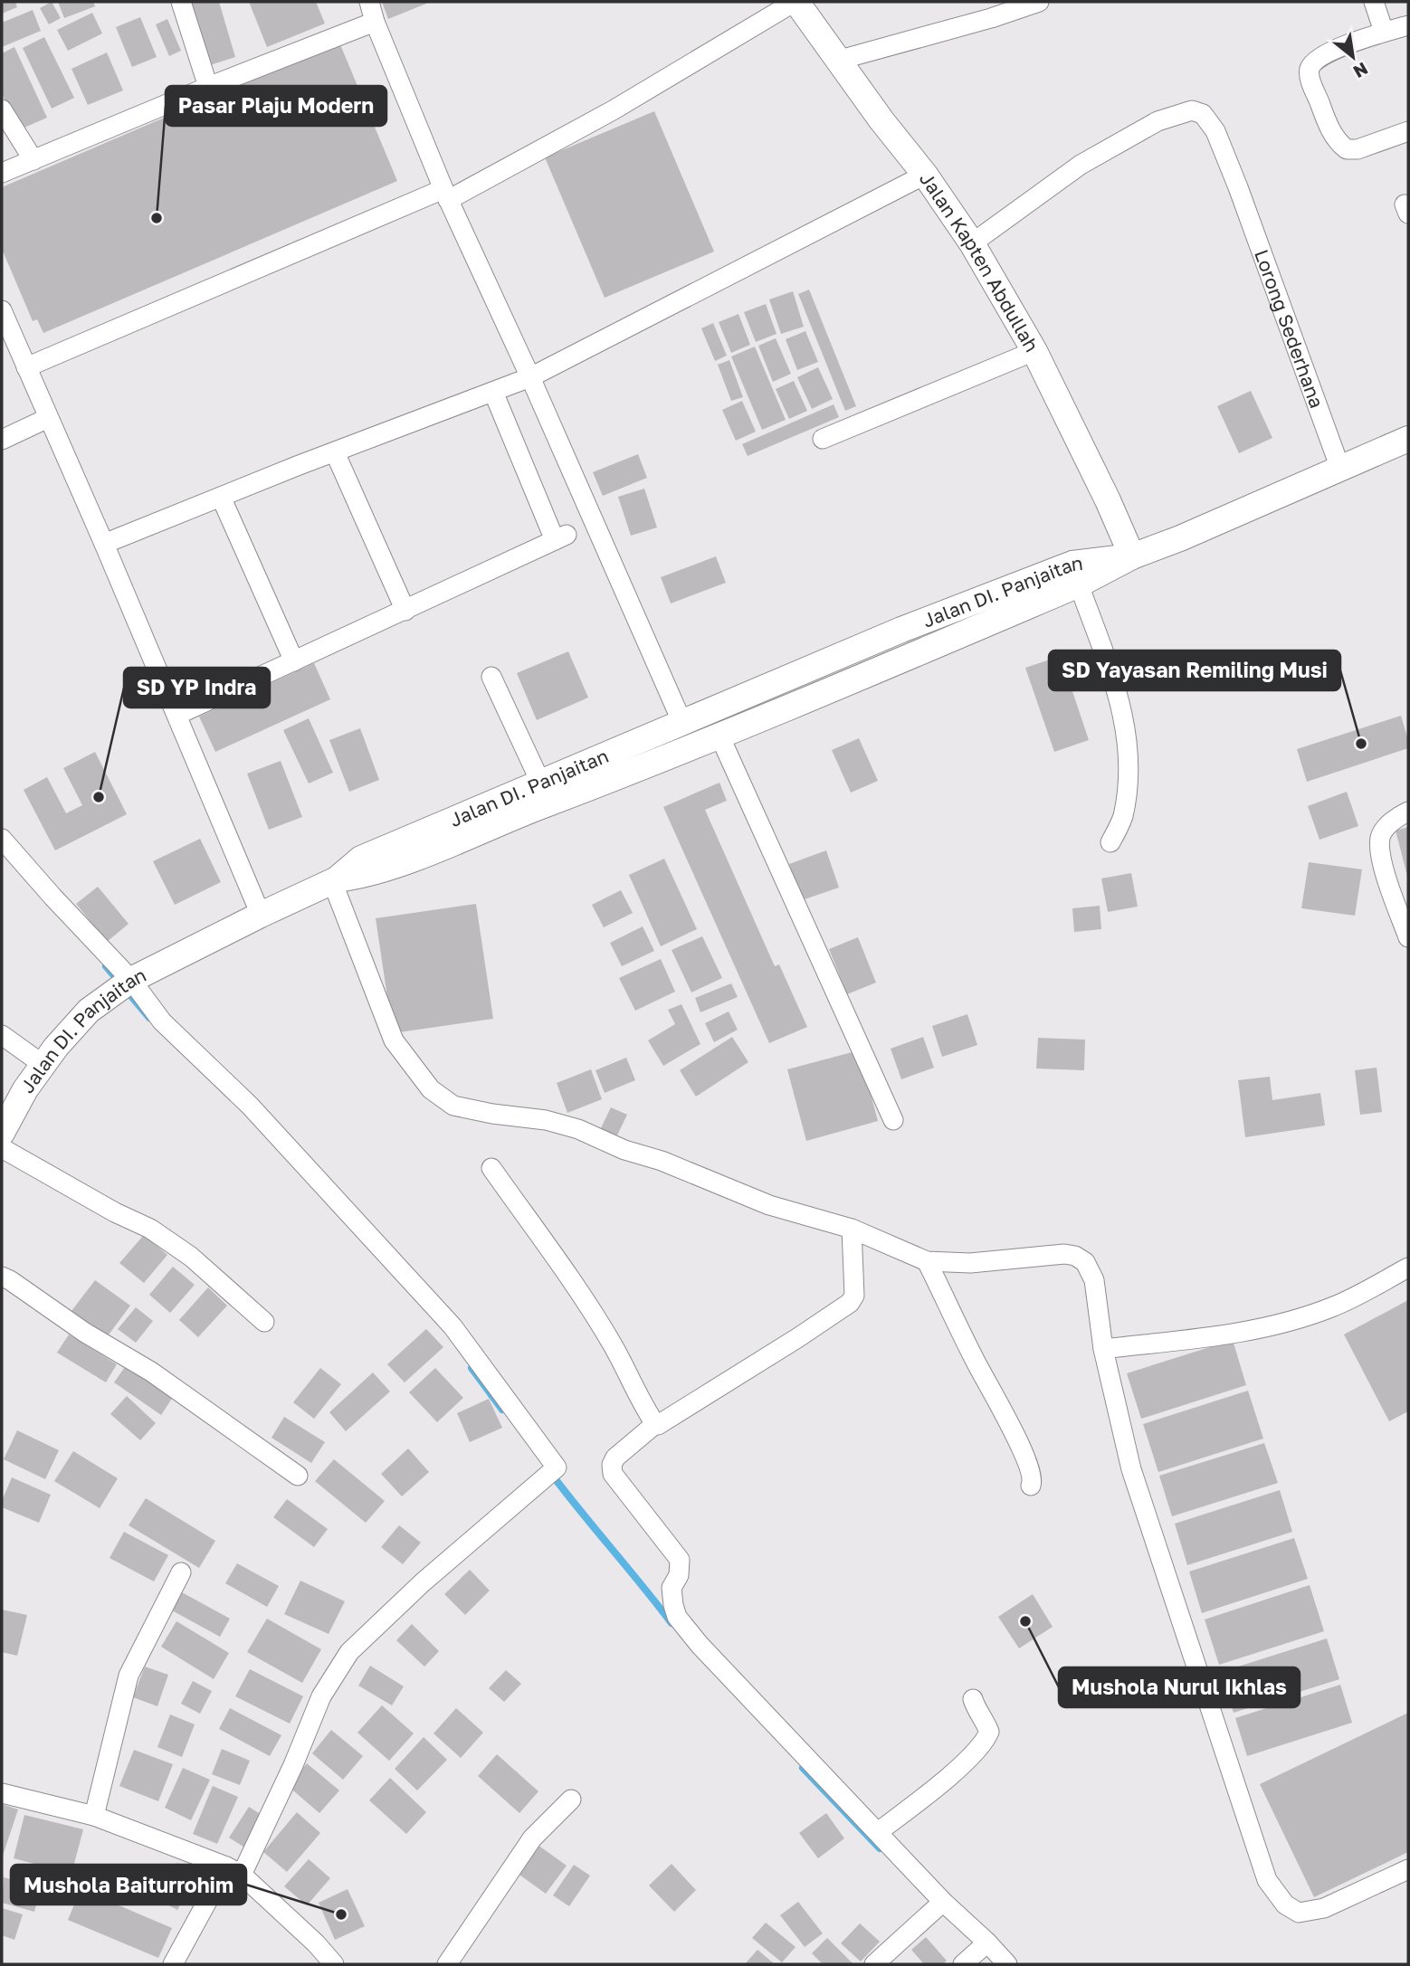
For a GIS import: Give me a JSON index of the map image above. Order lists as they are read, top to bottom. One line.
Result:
{"streets":{"main road":["Jalan Kapten Abdullah","Jalan DI. Panjaitan"],"street":["Lorong Sederhana"]},"crossings":[["Jalan Kapten Abdullah","Lorong Sederhana"],["Jalan Kapten Abdullah","Jalan DI. Panjaitan"]],"places":["Pasar Plaju Modern","SD Yayasan Remiling Musi","SD YP Indra","Mushola Nurul Ikhlas","Mushola Baiturrohim"],"north":"bottom right"}
